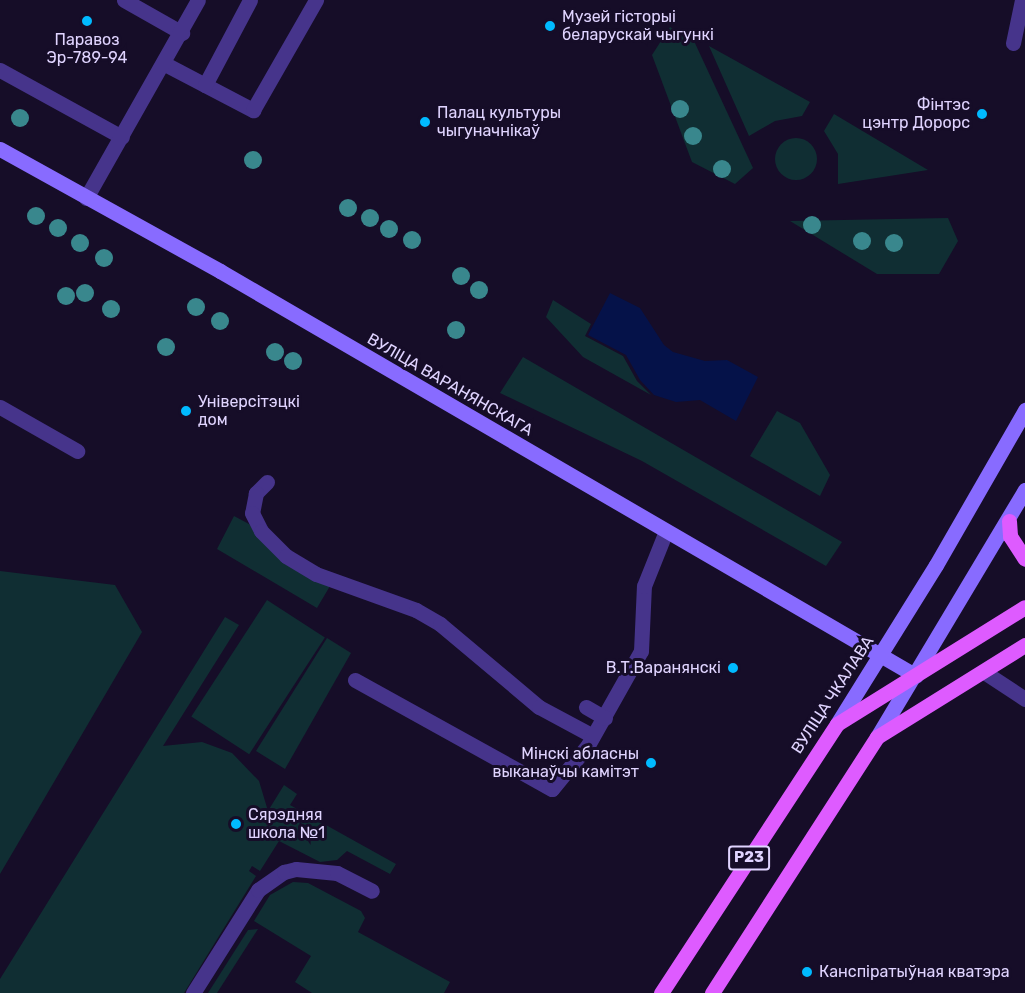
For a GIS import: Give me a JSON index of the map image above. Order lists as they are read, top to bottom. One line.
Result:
{"streets":{"main road":["ВУЛІЦА ВАРАНЯНСКАГА","ВУЛІЦА ЧКАЛАВА","Р23"]},"crossings":[["ВУЛІЦА ВАРАНЯНСКАГА","ВУЛІЦА ЧКАЛАВА"],["ВУЛІЦА ВАРАНЯНСКАГА","Р23"],["ВУЛІЦА ЧКАЛАВА","Р23"]],"places":["Паравоз Эр-789-94","Музей гісторыі беларускай чыгункі","Фінтэс цэнтр Дорорс","Палац культуры чыгуначнікаў","Універсітэцкі дом","В.Т.Варанянскі","Мінскі абласны выканаўчы камітэт","Сярэдняя школа №1","Канспіратыўная кватэра"]}
